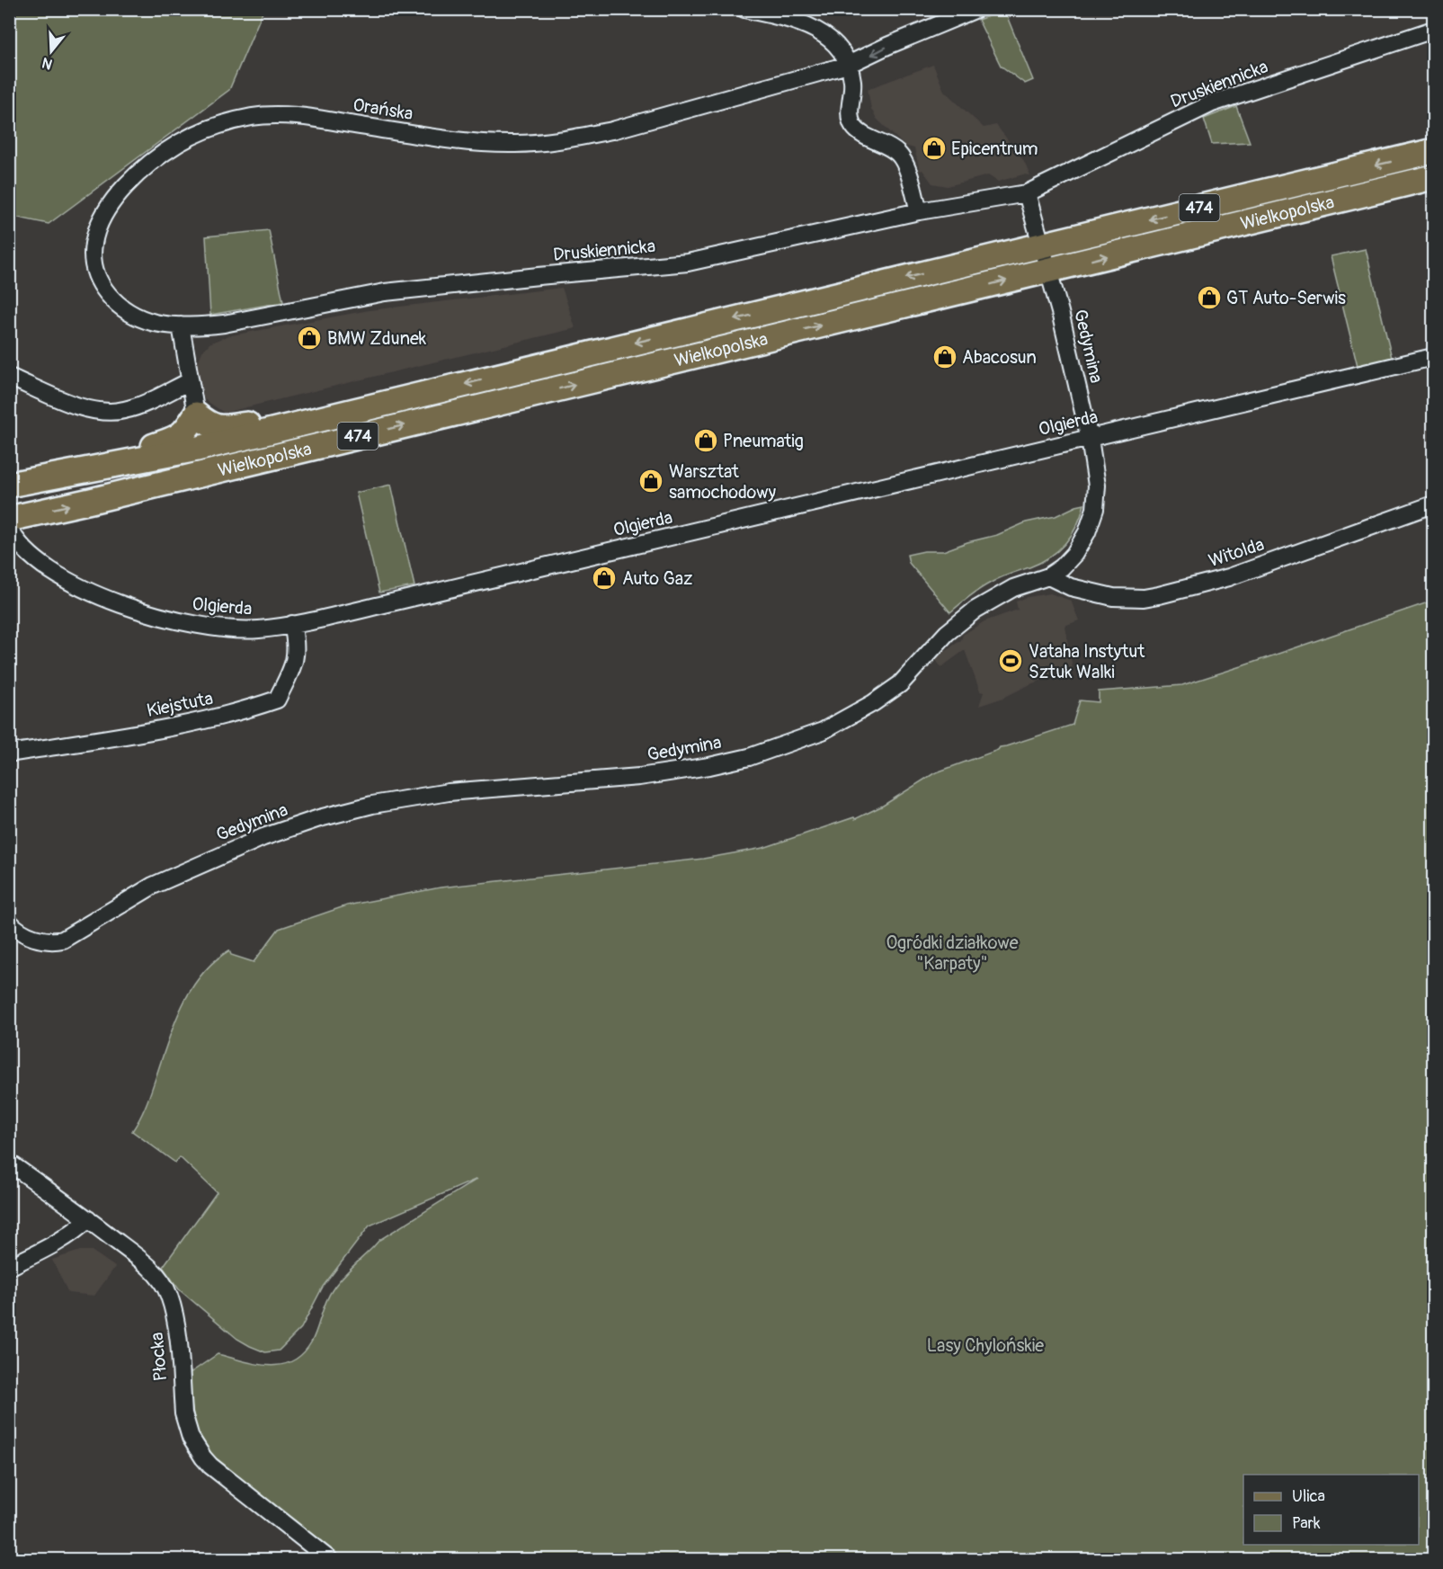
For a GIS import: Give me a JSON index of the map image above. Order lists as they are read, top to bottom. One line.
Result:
{"streets":{"main road":["474","Wielkopolska"],"street":["Druskiennicka","Orańska","Gedymina","Olgierda","Witolda","Kiejstuta","Płocka"]},"crossings":[["Druskiennicka","Orańska"],["Wielkopolska","Gedymina"],["Gedymina","Olgierda"],["Gedymina","Witolda"],["Olgierda","Kiejstuta"]],"parks":["Ogródki działkowe \"Karpaty\"","Lasy Chylońskie"],"places":{"shop":["Epicentrum","GT Auto-Serwis","BMW Zdunek","Abacosun","Pneumatig","Warsztat samochodowy","Auto Gaz"],"sports":["Vataha Instytut Sztuk Walki"]},"legend":["Ulica","Park"],"north":"bottom"}
